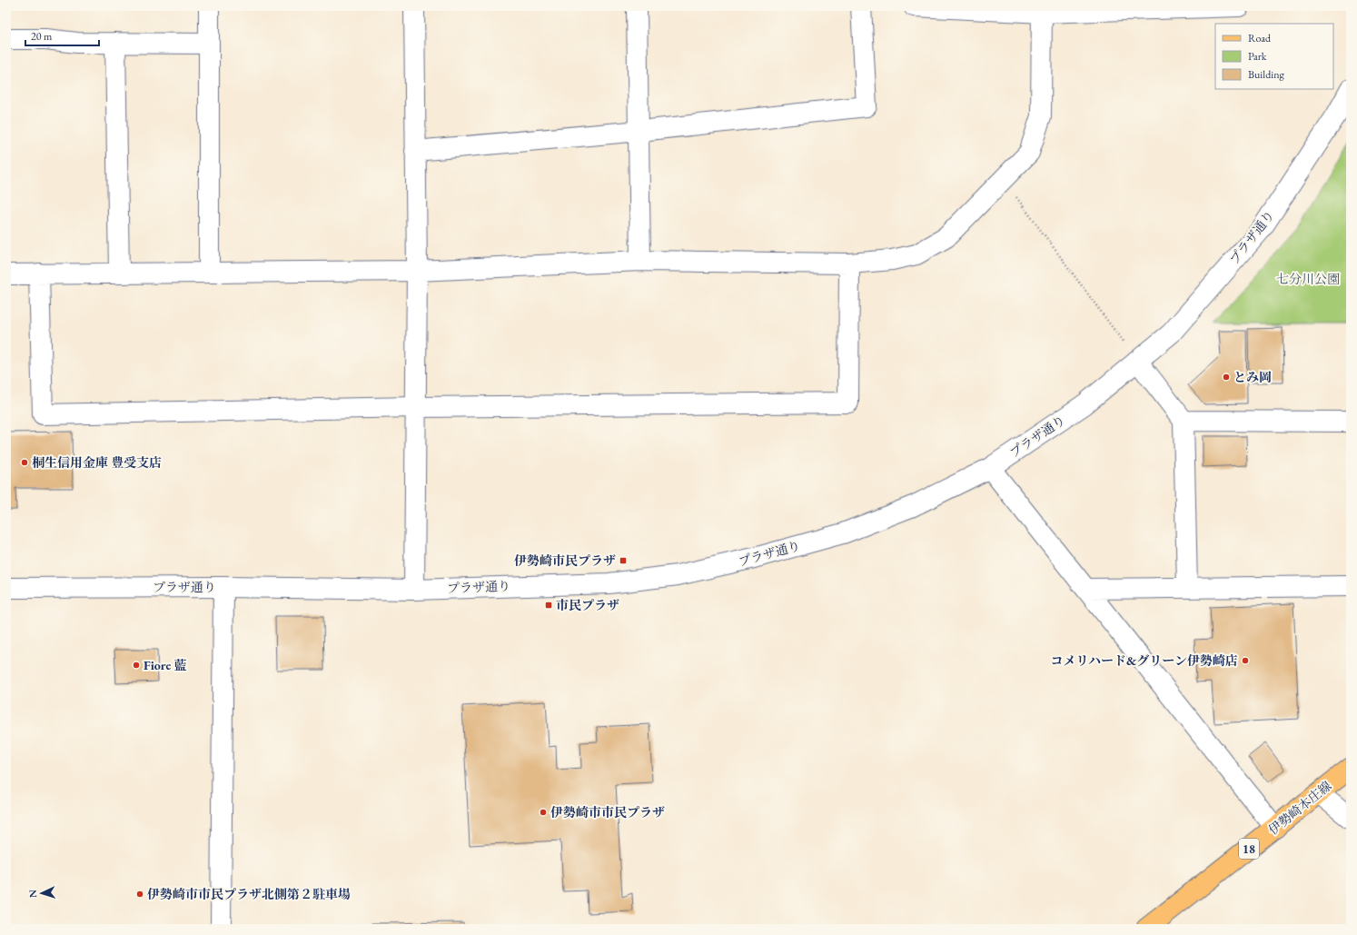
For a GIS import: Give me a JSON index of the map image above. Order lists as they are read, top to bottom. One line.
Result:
{"streets":{"main road":["伊勢崎本庄線","18"],"street":["プラザ通り"]},"parks":["七分川公園"],"places":{"other":["とみ岡","桐生信用金庫 豊受支店","コメリハード&グリーン伊勢崎店","Fiore 藍","伊勢崎市市民プラザ","伊勢崎市市民プラザ北側第２駐車場"],"transit":["伊勢崎市民プラザ","市民プラザ"]},"legend":["Road","Park","Building"],"scale_bar":"20 m","north":"left"}
